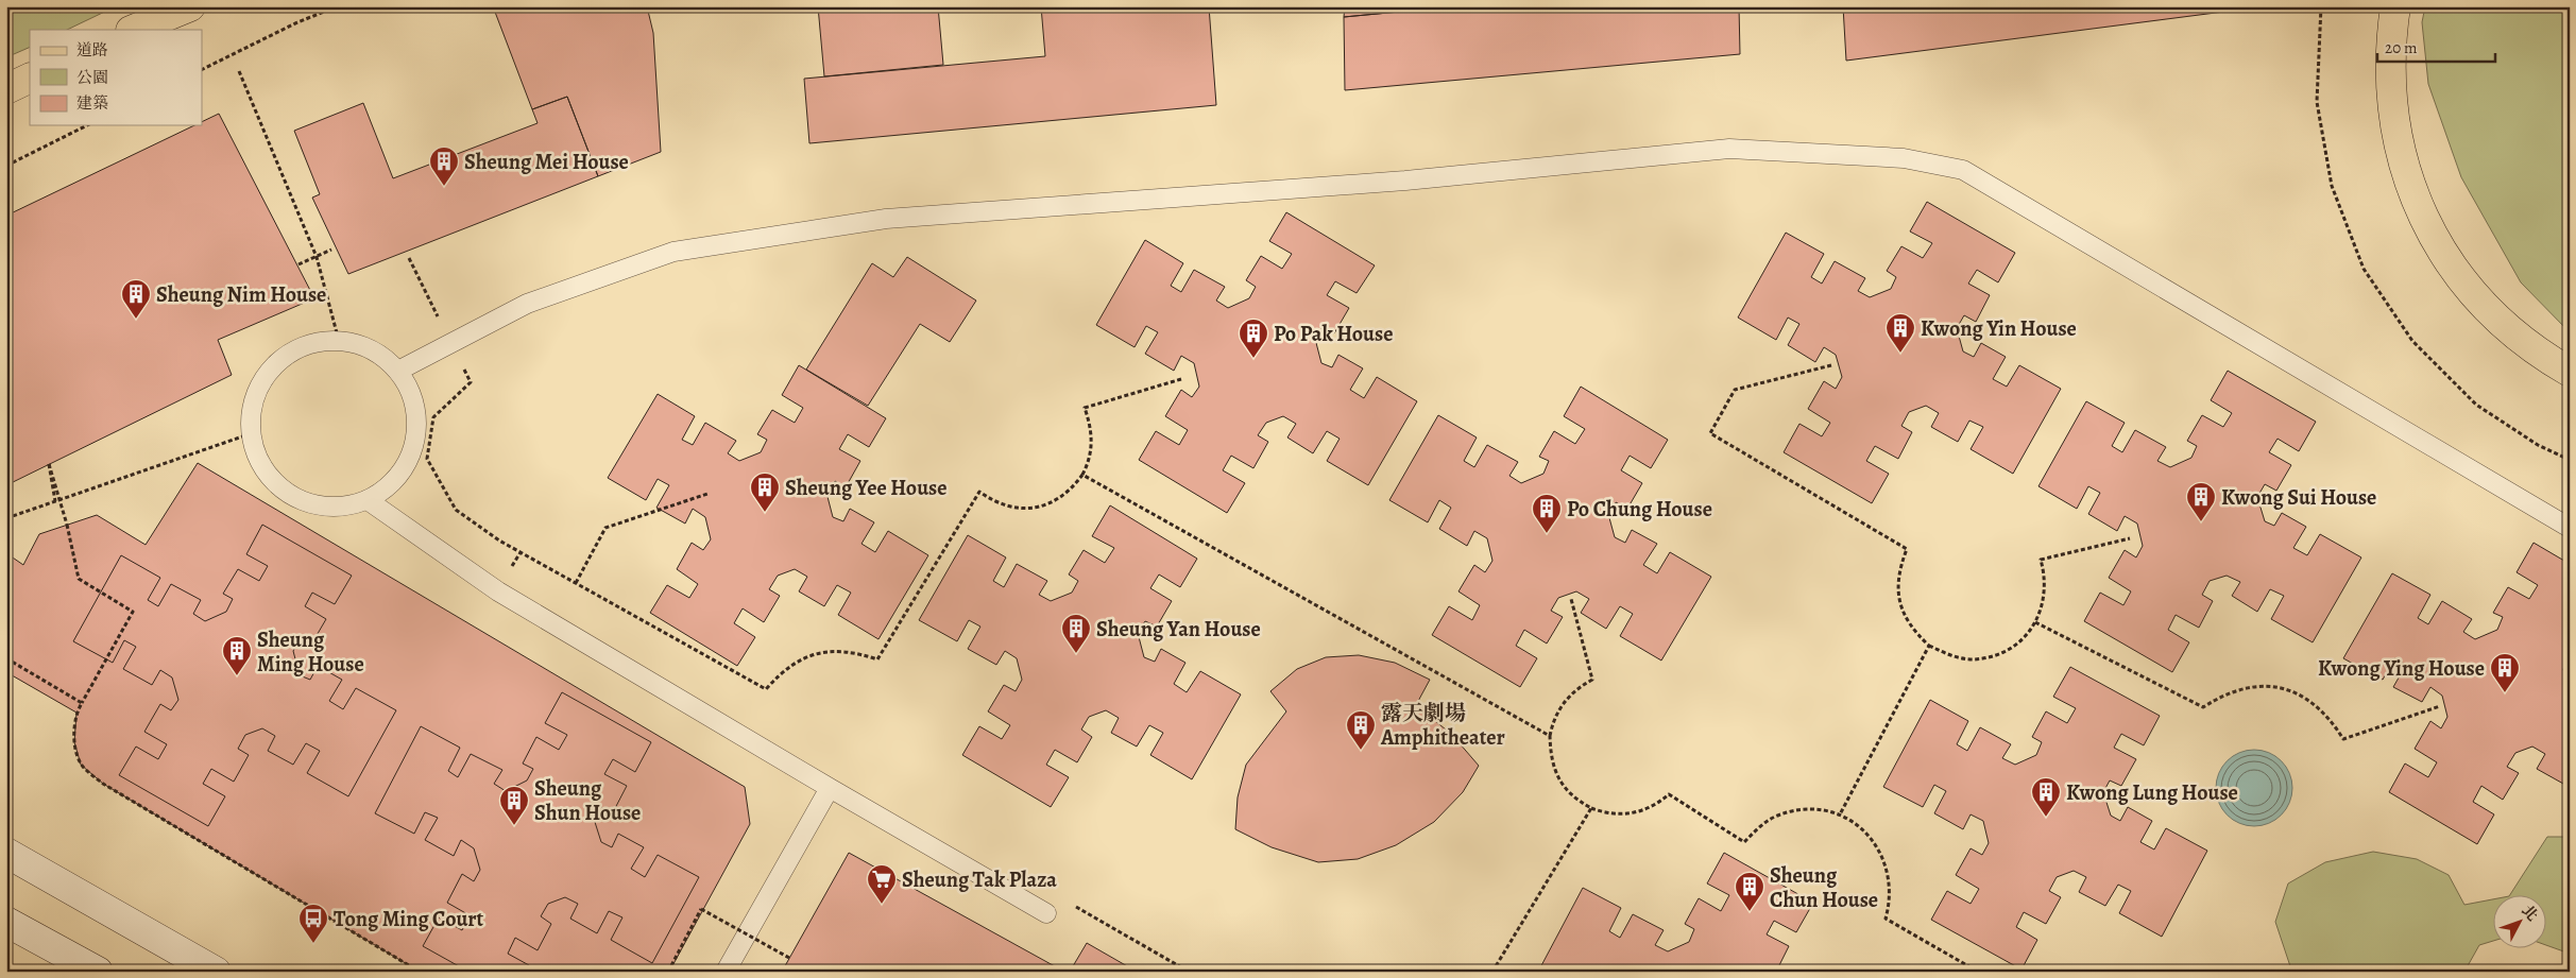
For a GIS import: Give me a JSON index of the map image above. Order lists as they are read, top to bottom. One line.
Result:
{"places":{"building":["Sheung Mei House","Sheung Nim House","Kwong Yin House","Po Pak House","Sheung Yee House","Kwong Sui House","Po Chung House","Sheung Yan House","Sheung Ming House","Kwong Ying House","露天劇場 Amphitheater","Kwong Lung House","Sheung Shun House","Sheung Chun House"],"supermarket":["Sheung Tak Plaza"],"bus stop":["Tong Ming Court"]},"legend":["道路","公園","建築"],"scale_bar":"20 m","north":"top right"}
